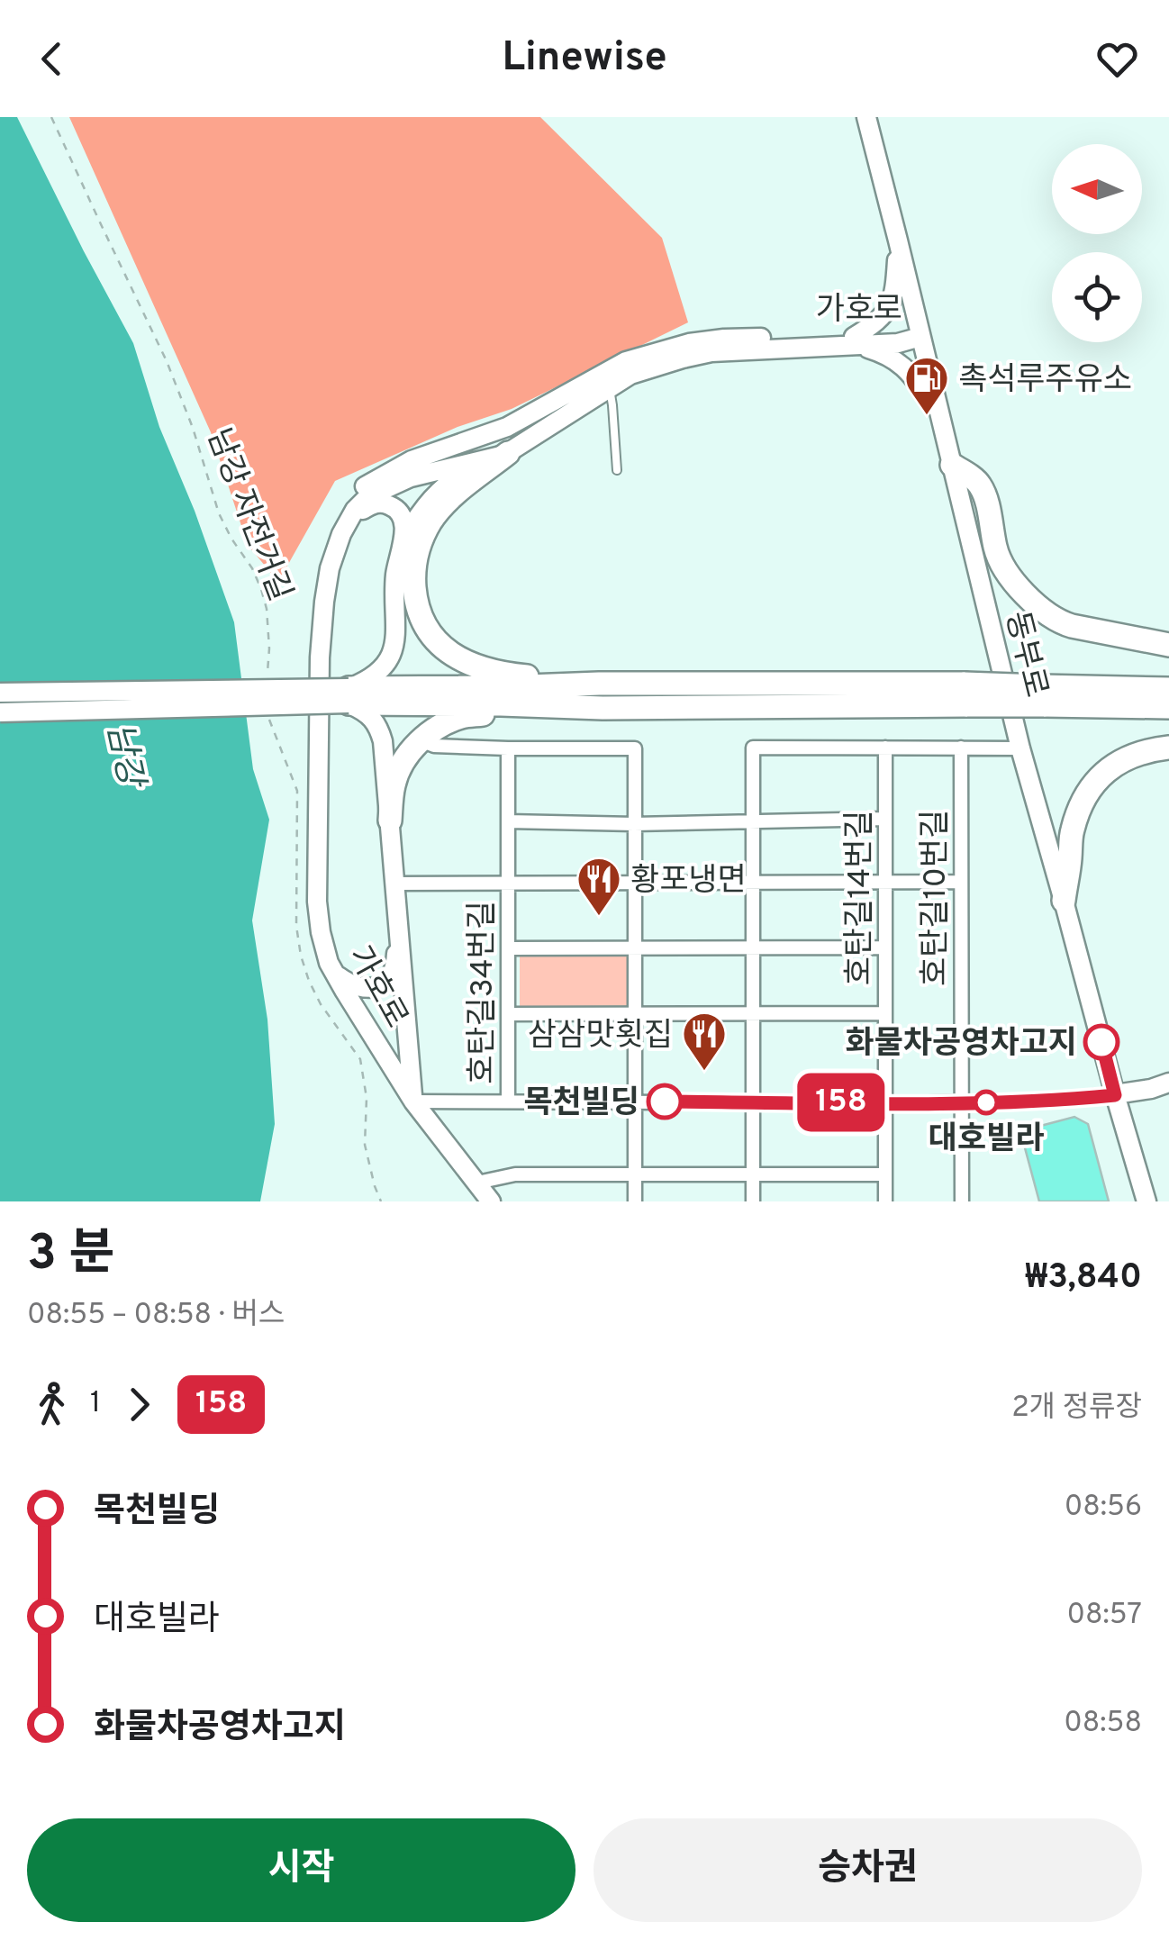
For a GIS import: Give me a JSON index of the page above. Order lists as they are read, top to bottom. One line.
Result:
{"streets":{"street":["가호로","동부로","호탄길14번길","호탄길10번길","호탄길34번길"],"path":["남강 자전거길"]},"crossings":[["가호로","동부로"],["호탄길14번길","호탄길34번길"],["호탄길10번길","호탄길34번길"]],"water":["남강"],"places":{"fuel station":["촉석루주유소"],"restaurant":["황포냉면","삼삼맛횟집"],"other":["화물차공영차고지","목천빌딩","대호빌라"]},"lines":["bus line 158"],"north":"left","page":{"header":"Linewise","on_map":"158","heading":["3 분","08:55 – 08:58 · 버스","₩3,840"],"legs":["1","158","2개 정류장"],"list":[{"name":"목천빌딩","value":"08:56"},{"name":"대호빌라","value":"08:57"},{"name":"화물차공영차고지","value":"08:58"}],"buttons":["시작","승차권"]}}
